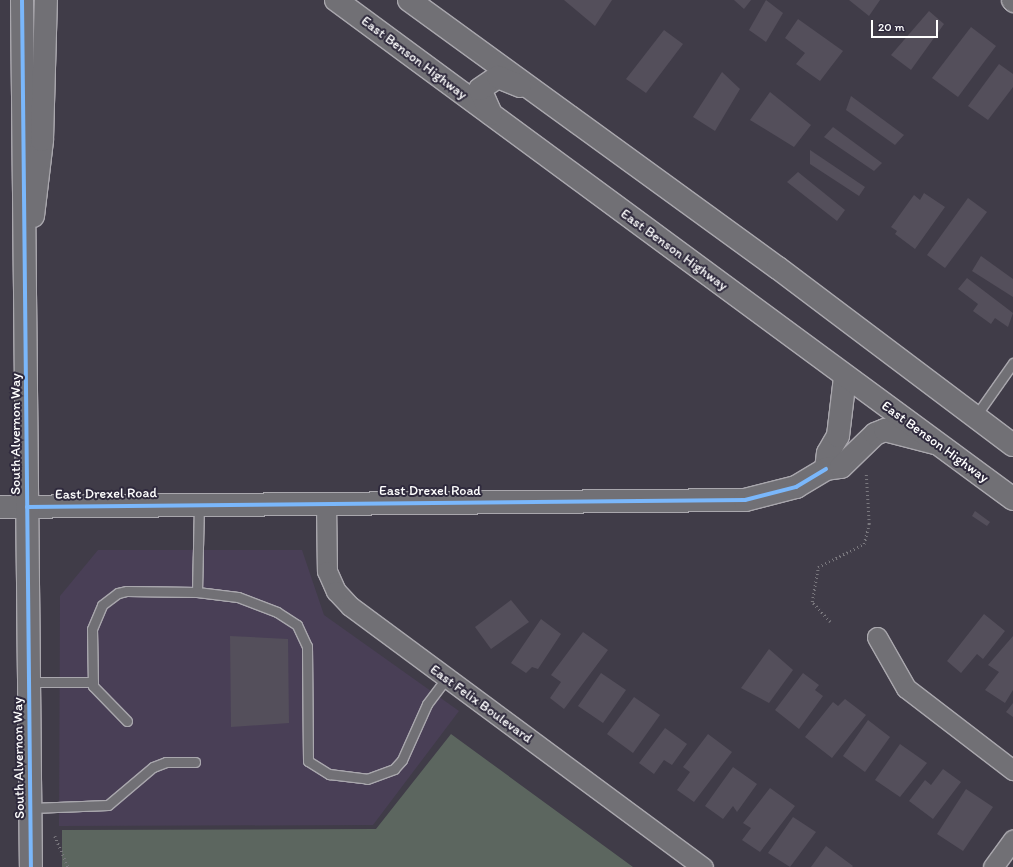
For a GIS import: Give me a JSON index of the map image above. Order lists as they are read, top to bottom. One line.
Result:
{"streets":{"main road":["East Benson Highway","South Alvernon Way","East Drexel Road"],"street":["East Felix Boulevard"]},"crossings":[["East Benson Highway","East Drexel Road"],["South Alvernon Way","East Drexel Road"],["East Drexel Road","East Felix Boulevard"]],"scale_bar":"20 m"}
